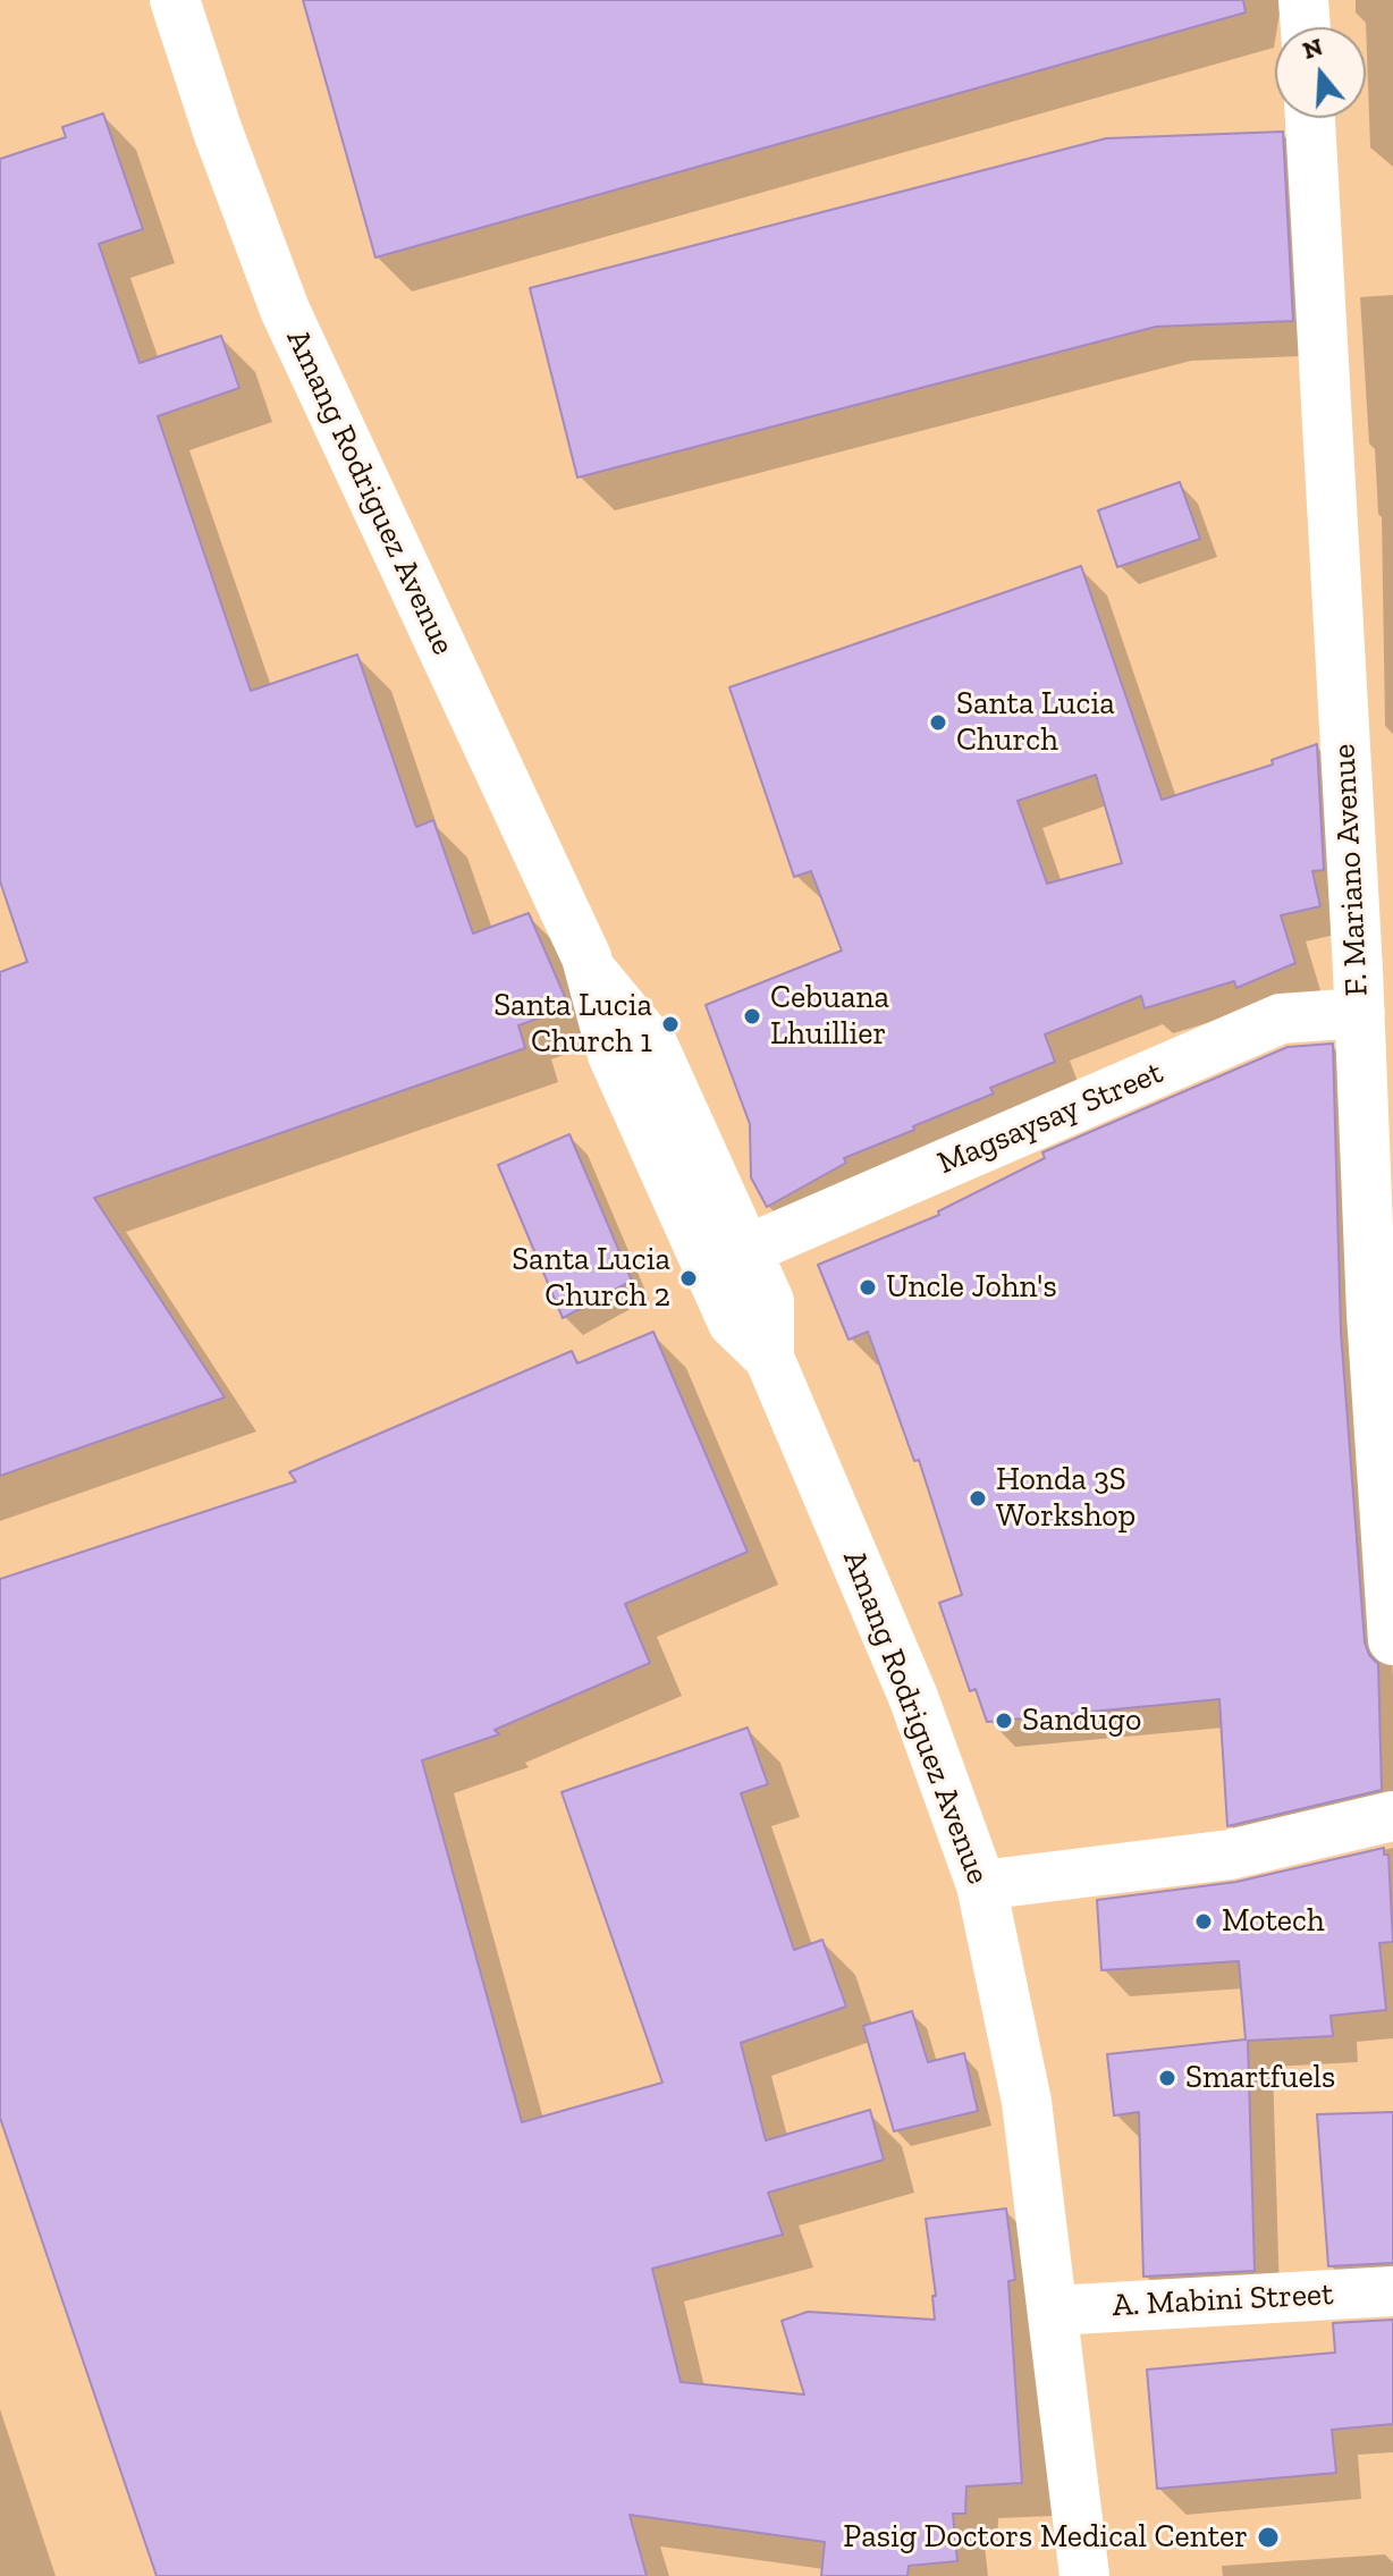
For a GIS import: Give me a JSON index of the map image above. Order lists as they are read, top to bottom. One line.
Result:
{"streets":{"main road":["Amang Rodriguez Avenue","F. Mariano Avenue","Magsaysay Street","A. Mabini Street"]},"crossings":[["Amang Rodriguez Avenue","Magsaysay Street"],["Amang Rodriguez Avenue","A. Mabini Street"],["F. Mariano Avenue","Magsaysay Street"]],"places":["Santa Lucia Church","Cebuana Lhuillier","Santa Lucia Church 1","Santa Lucia Church 2","Uncle John's","Honda 3S Workshop","Sandugo","Motech","Smartfuels","Pasig Doctors Medical Center"],"north":"top"}
